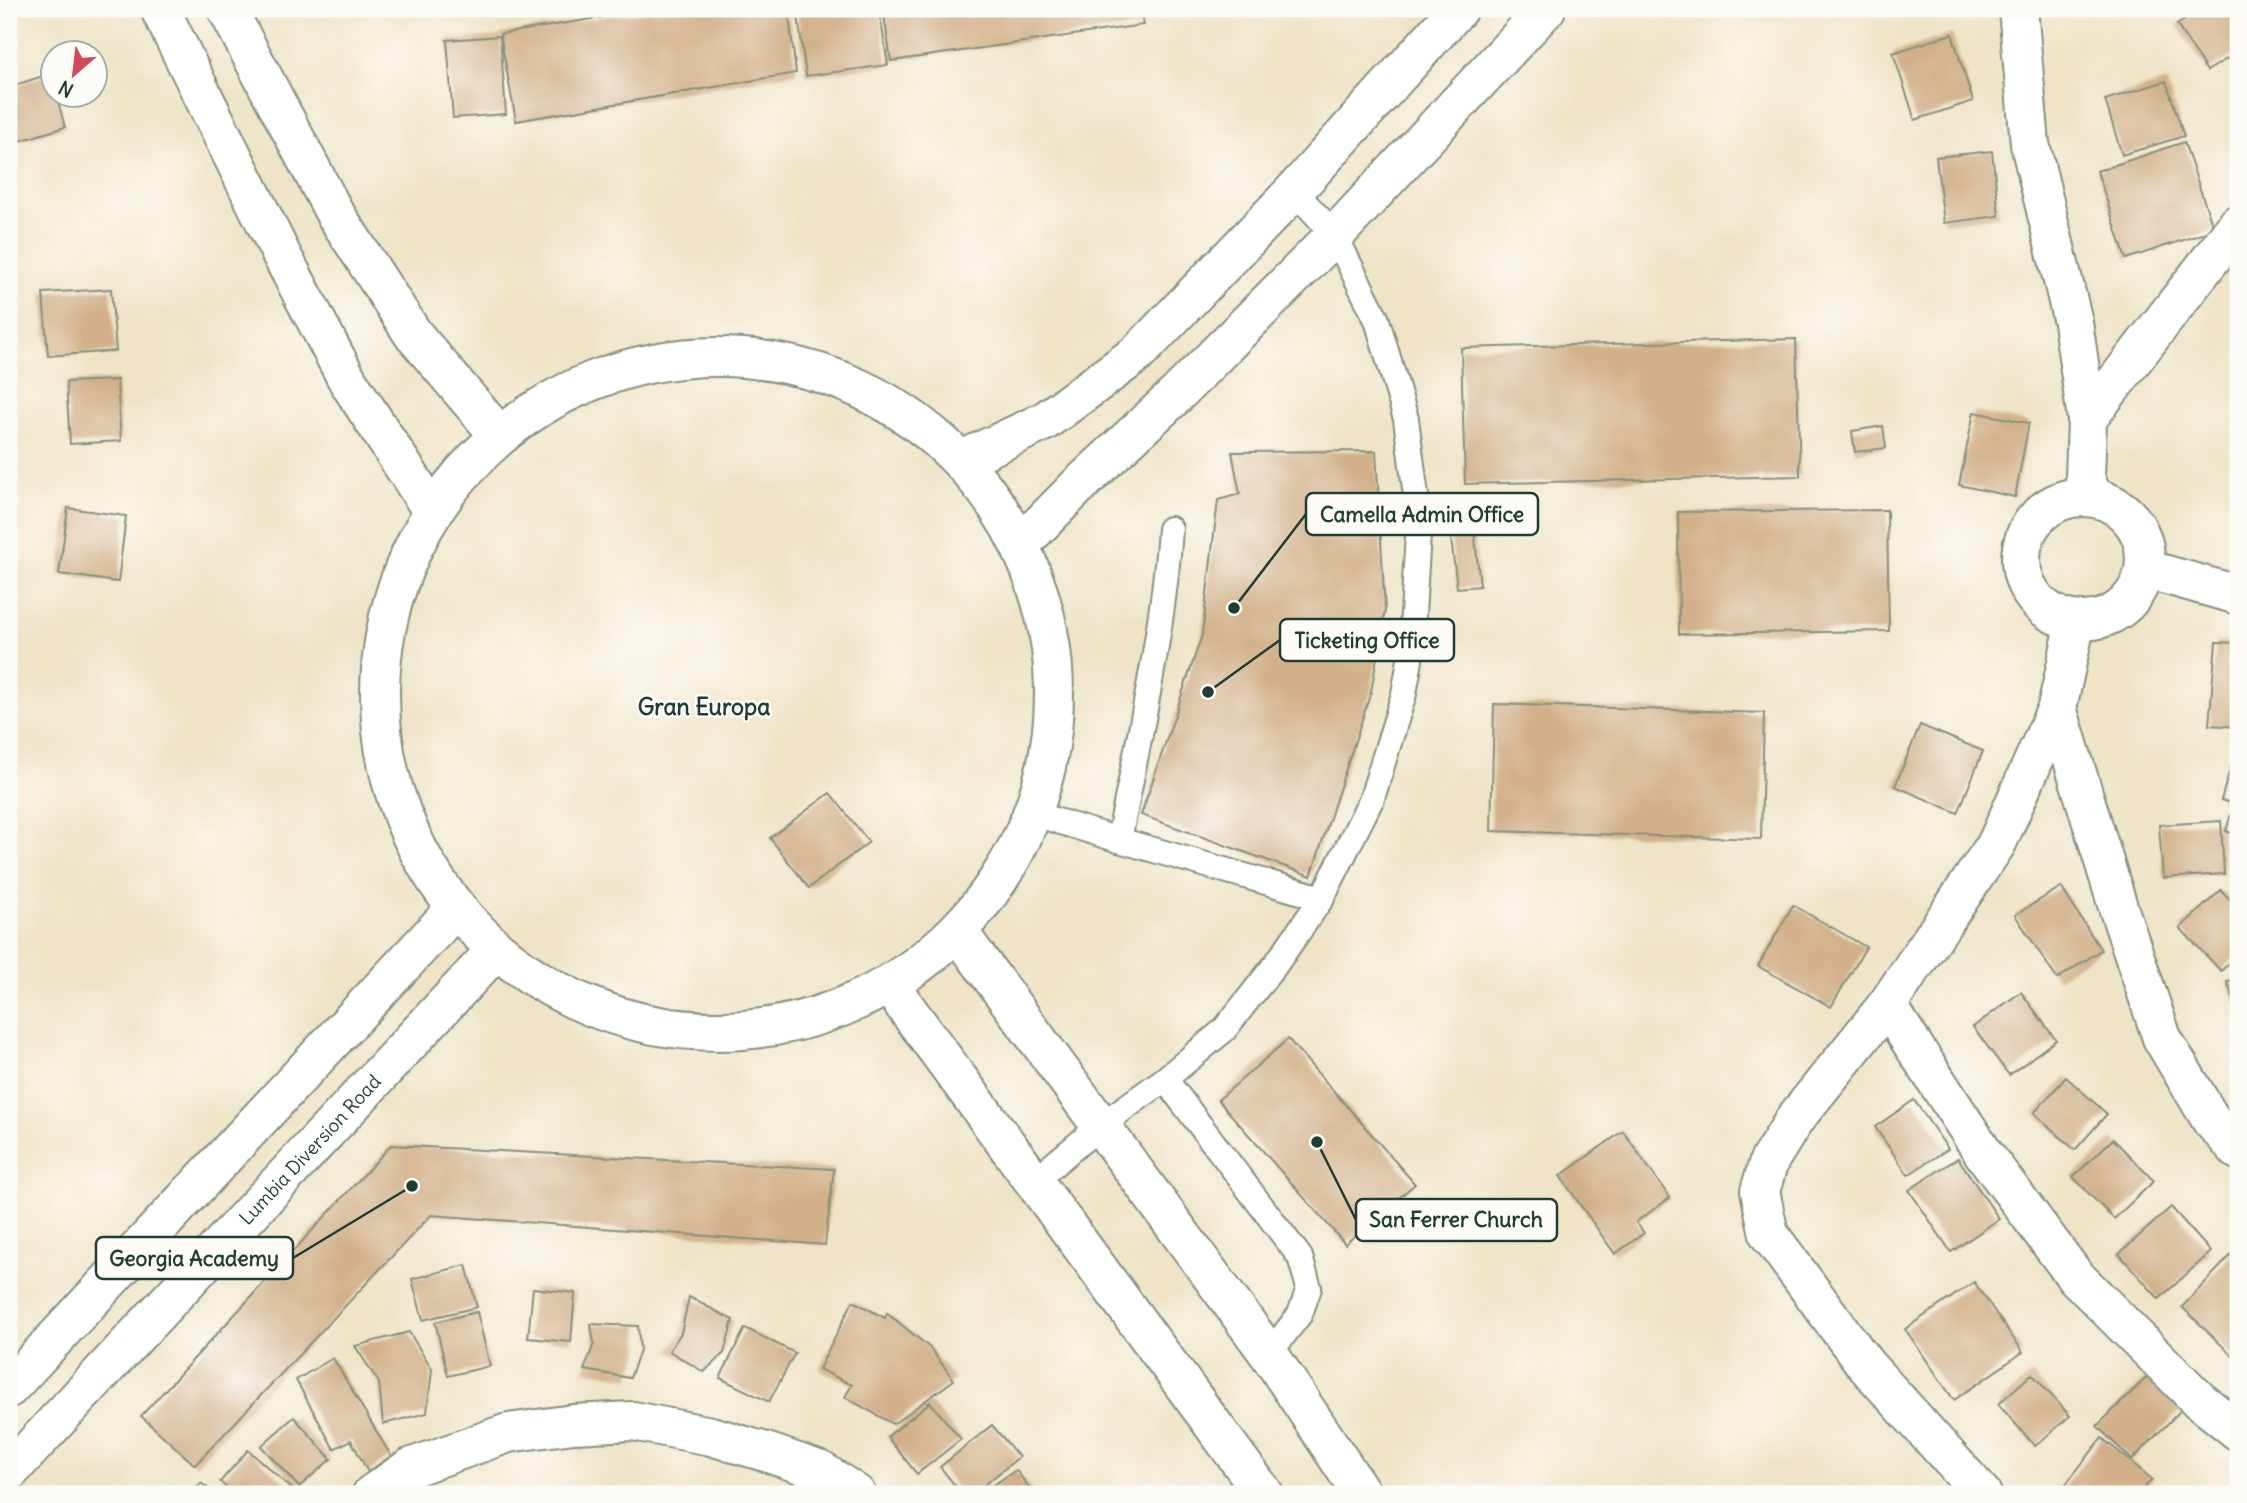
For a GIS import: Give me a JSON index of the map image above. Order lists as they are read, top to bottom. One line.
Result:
{"streets":{"street":["Lumbia Diversion Road"]},"districts":["Gran Europa"],"places":["Camella Admin Office","Ticketing Office","San Ferrer Church","Georgia Academy"],"north":"bottom left"}
